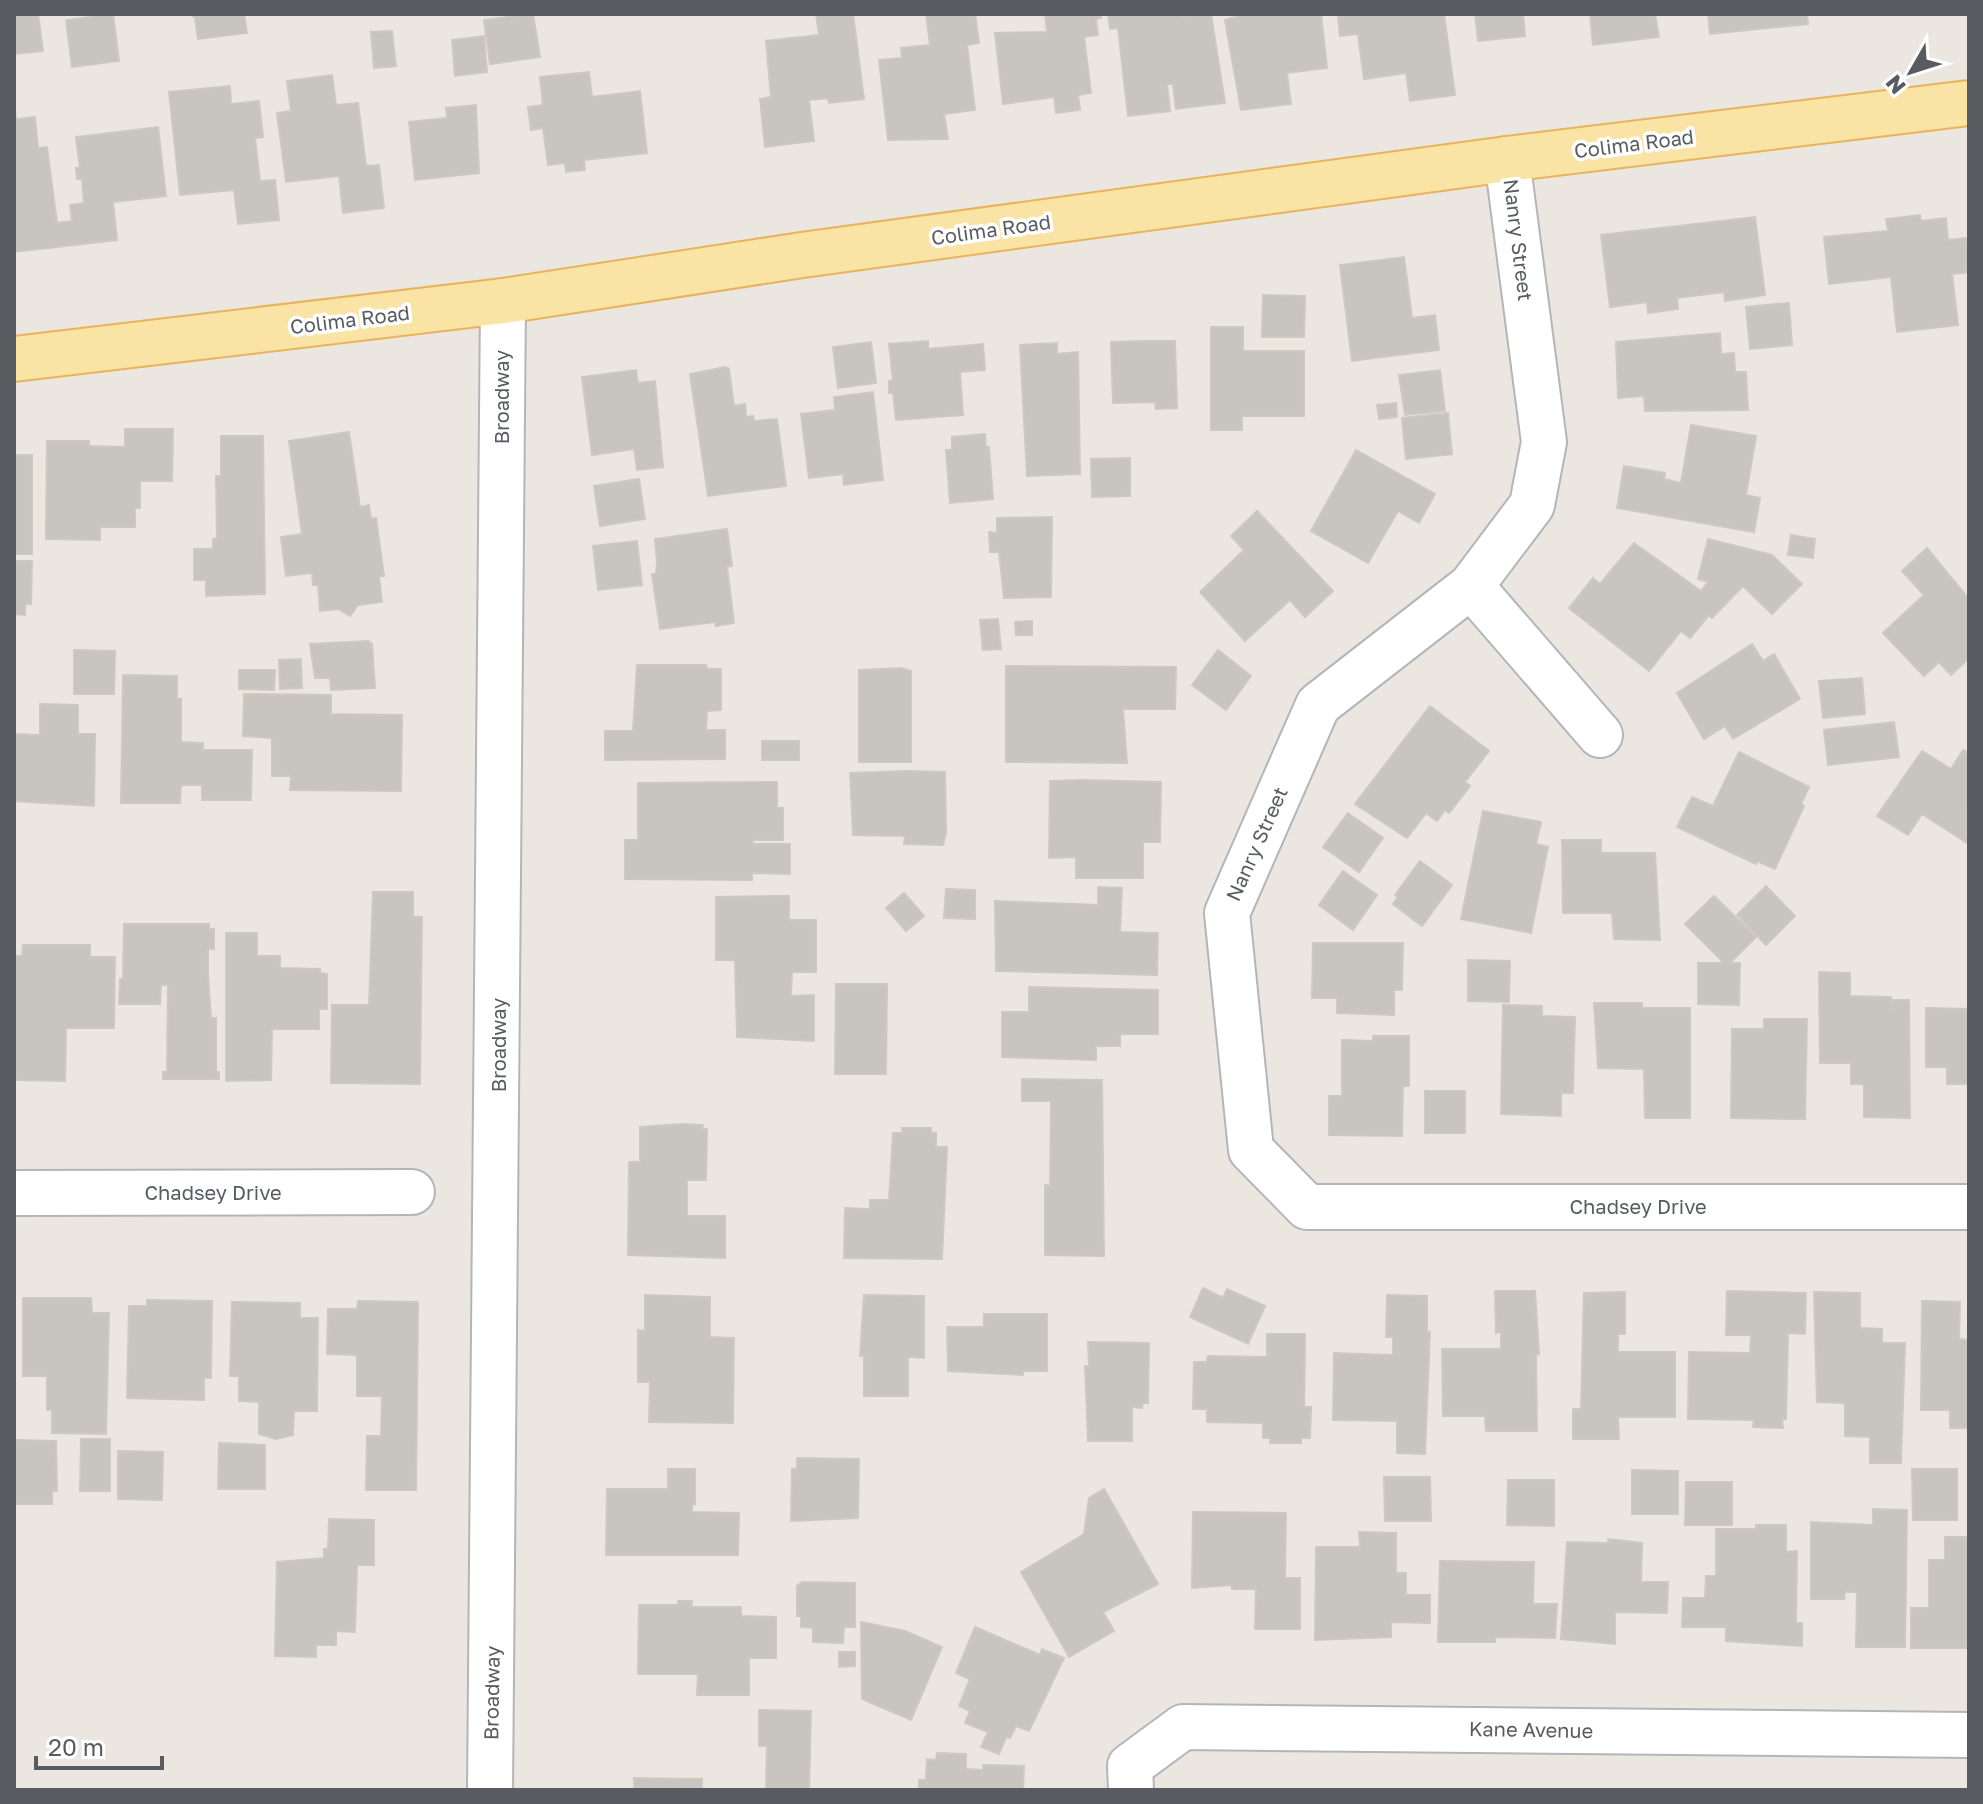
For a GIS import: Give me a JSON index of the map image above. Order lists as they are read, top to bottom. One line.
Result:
{"streets":{"main road":["Colima Road"],"street":["Nanry Street","Broadway","Chadsey Drive","Kane Avenue"]},"crossings":[["Colima Road","Nanry Street"],["Colima Road","Broadway"],["Nanry Street","Chadsey Drive"]],"scale_bar":"20 m","north":"bottom left"}
